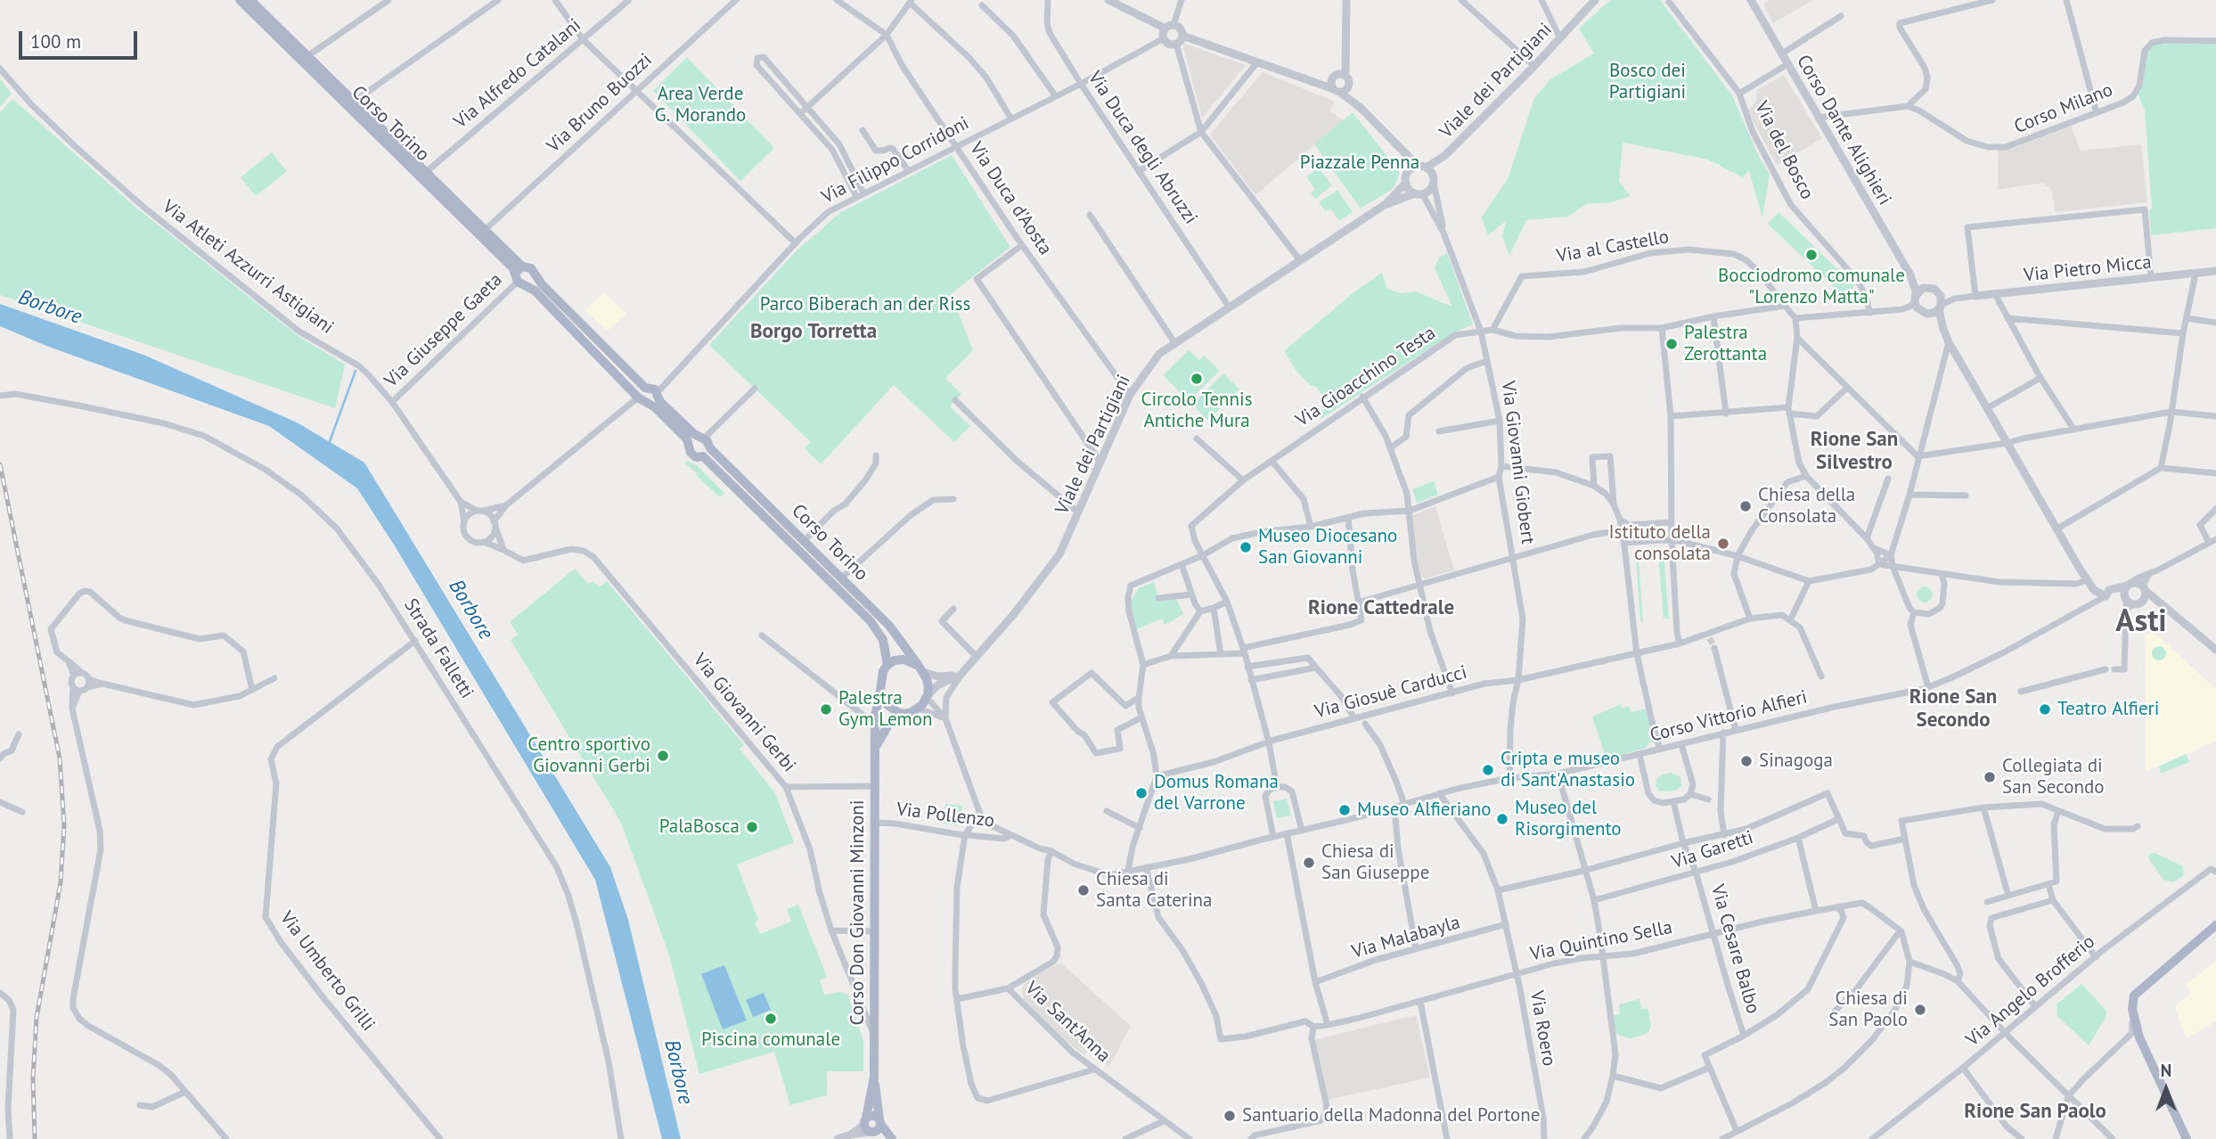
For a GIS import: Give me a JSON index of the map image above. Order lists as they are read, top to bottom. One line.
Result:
{"streets":{"main road":["Corso Torino","Corso Don Giovanni Minzoni"],"street":["Via Alfredo Catalani","Viale dei Partigiani","Via Bruno Buozzi","Corso Milano","Corso Dante Alighieri","Via Duca degli Abruzzi","Via del Bosco","Via Filippo Corridoni","Via Duca d'Aosta","Via al Castello","Via Atleti Azzurri Astigiani","Via Pietro Micca","Via Giuseppe Gaeta","Via Gioacchino Testa","Via Giovanni Giobert","Strada Falletti","Via Giosuè Carducci","Via Giovanni Gerbi","Corso Vittorio Alfieri","Via Pollenzo","Via Garetti","Via Malabayla","Via Quintino Sella","Via Cesare Balbo","Via Umberto Grilli","Via Angelo Brofferio","Via Sant'Anna","Via Roero"]},"crossings":[["Via Alfredo Catalani","Corso Torino"],["Viale dei Partigiani","Corso Torino"],["Viale dei Partigiani","Via Duca degli Abruzzi"],["Viale dei Partigiani","Via Duca d'Aosta"],["Viale dei Partigiani","Via Giovanni Giobert"],["Viale dei Partigiani","Corso Don Giovanni Minzoni"],["Via Bruno Buozzi","Corso Torino"],["Corso Torino","Via Filippo Corridoni"],["Corso Torino","Via Giuseppe Gaeta"],["Corso Torino","Corso Don Giovanni Minzoni"],["Corso Dante Alighieri","Via Pietro Micca"],["Via Duca degli Abruzzi","Via Filippo Corridoni"],["Via Filippo Corridoni","Via Duca d'Aosta"],["Via al Castello","Via Gioacchino Testa"],["Via Atleti Azzurri Astigiani","Via Giuseppe Gaeta"],["Via Atleti Azzurri Astigiani","Via Giovanni Gerbi"],["Via Gioacchino Testa","Via Giovanni Giobert"],["Via Giovanni Giobert","Via Giosuè Carducci"],["Via Giovanni Giobert","Corso Vittorio Alfieri"],["Strada Falletti","Via Umberto Grilli"],["Via Giovanni Gerbi","Corso Don Giovanni Minzoni"],["Corso Vittorio Alfieri","Via Pollenzo"],["Corso Vittorio Alfieri","Via Quintino Sella"],["Corso Vittorio Alfieri","Via Sant'Anna"],["Corso Vittorio Alfieri","Via Roero"],["Via Pollenzo","Corso Don Giovanni Minzoni"],["Via Garetti","Via Cesare Balbo"],["Via Malabayla","Via Roero"],["Via Quintino Sella","Via Cesare Balbo"],["Via Quintino Sella","Via Roero"]],"districts":["Borgo Torretta","Rione San Silvestro","Rione Cattedrale","Asti","Rione San Secondo","Rione San Paolo"],"water":["Borbore"],"parks":["Bosco dei Partigiani","Area Verde G. Morando","Piazzale Penna","Parco Biberach an der Riss"],"places":["Bocciodromo comunale \"Lorenzo Matta\"","Palestra Zerottanta","Circolo Tennis Antiche Mura","Chiesa della Consolata","Istituto della consolata","Museo Diocesano San Giovanni","Palestra Gym Lemon","Teatro Alfieri","Centro sportivo Giovanni Gerbi","Sinagoga","Cripta e museo di Sant'Anastasio","Collegiata di San Secondo","Domus Romana del Varrone","Museo Alfieriano","Museo del Risorgimento","PalaBosca","Chiesa di San Giuseppe","Chiesa di Santa Caterina","Chiesa di San Paolo","Piscina comunale","Santuario della Madonna del Portone"],"scale_bar":"100 m","north":"top"}
